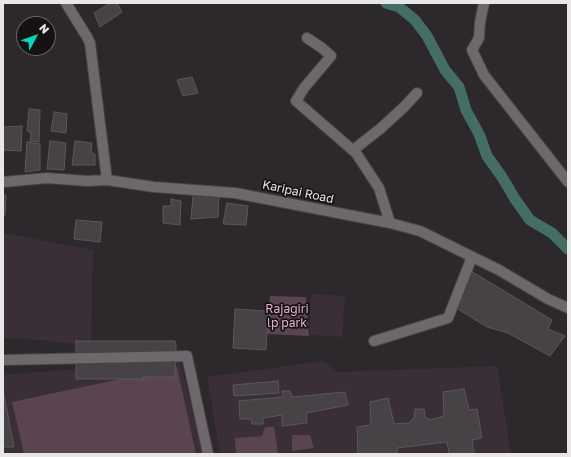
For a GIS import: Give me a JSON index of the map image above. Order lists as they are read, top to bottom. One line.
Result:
{"streets":{"street":["Karipai Road"]},"parks":["Rajagiri lp park"],"north":"top right"}
